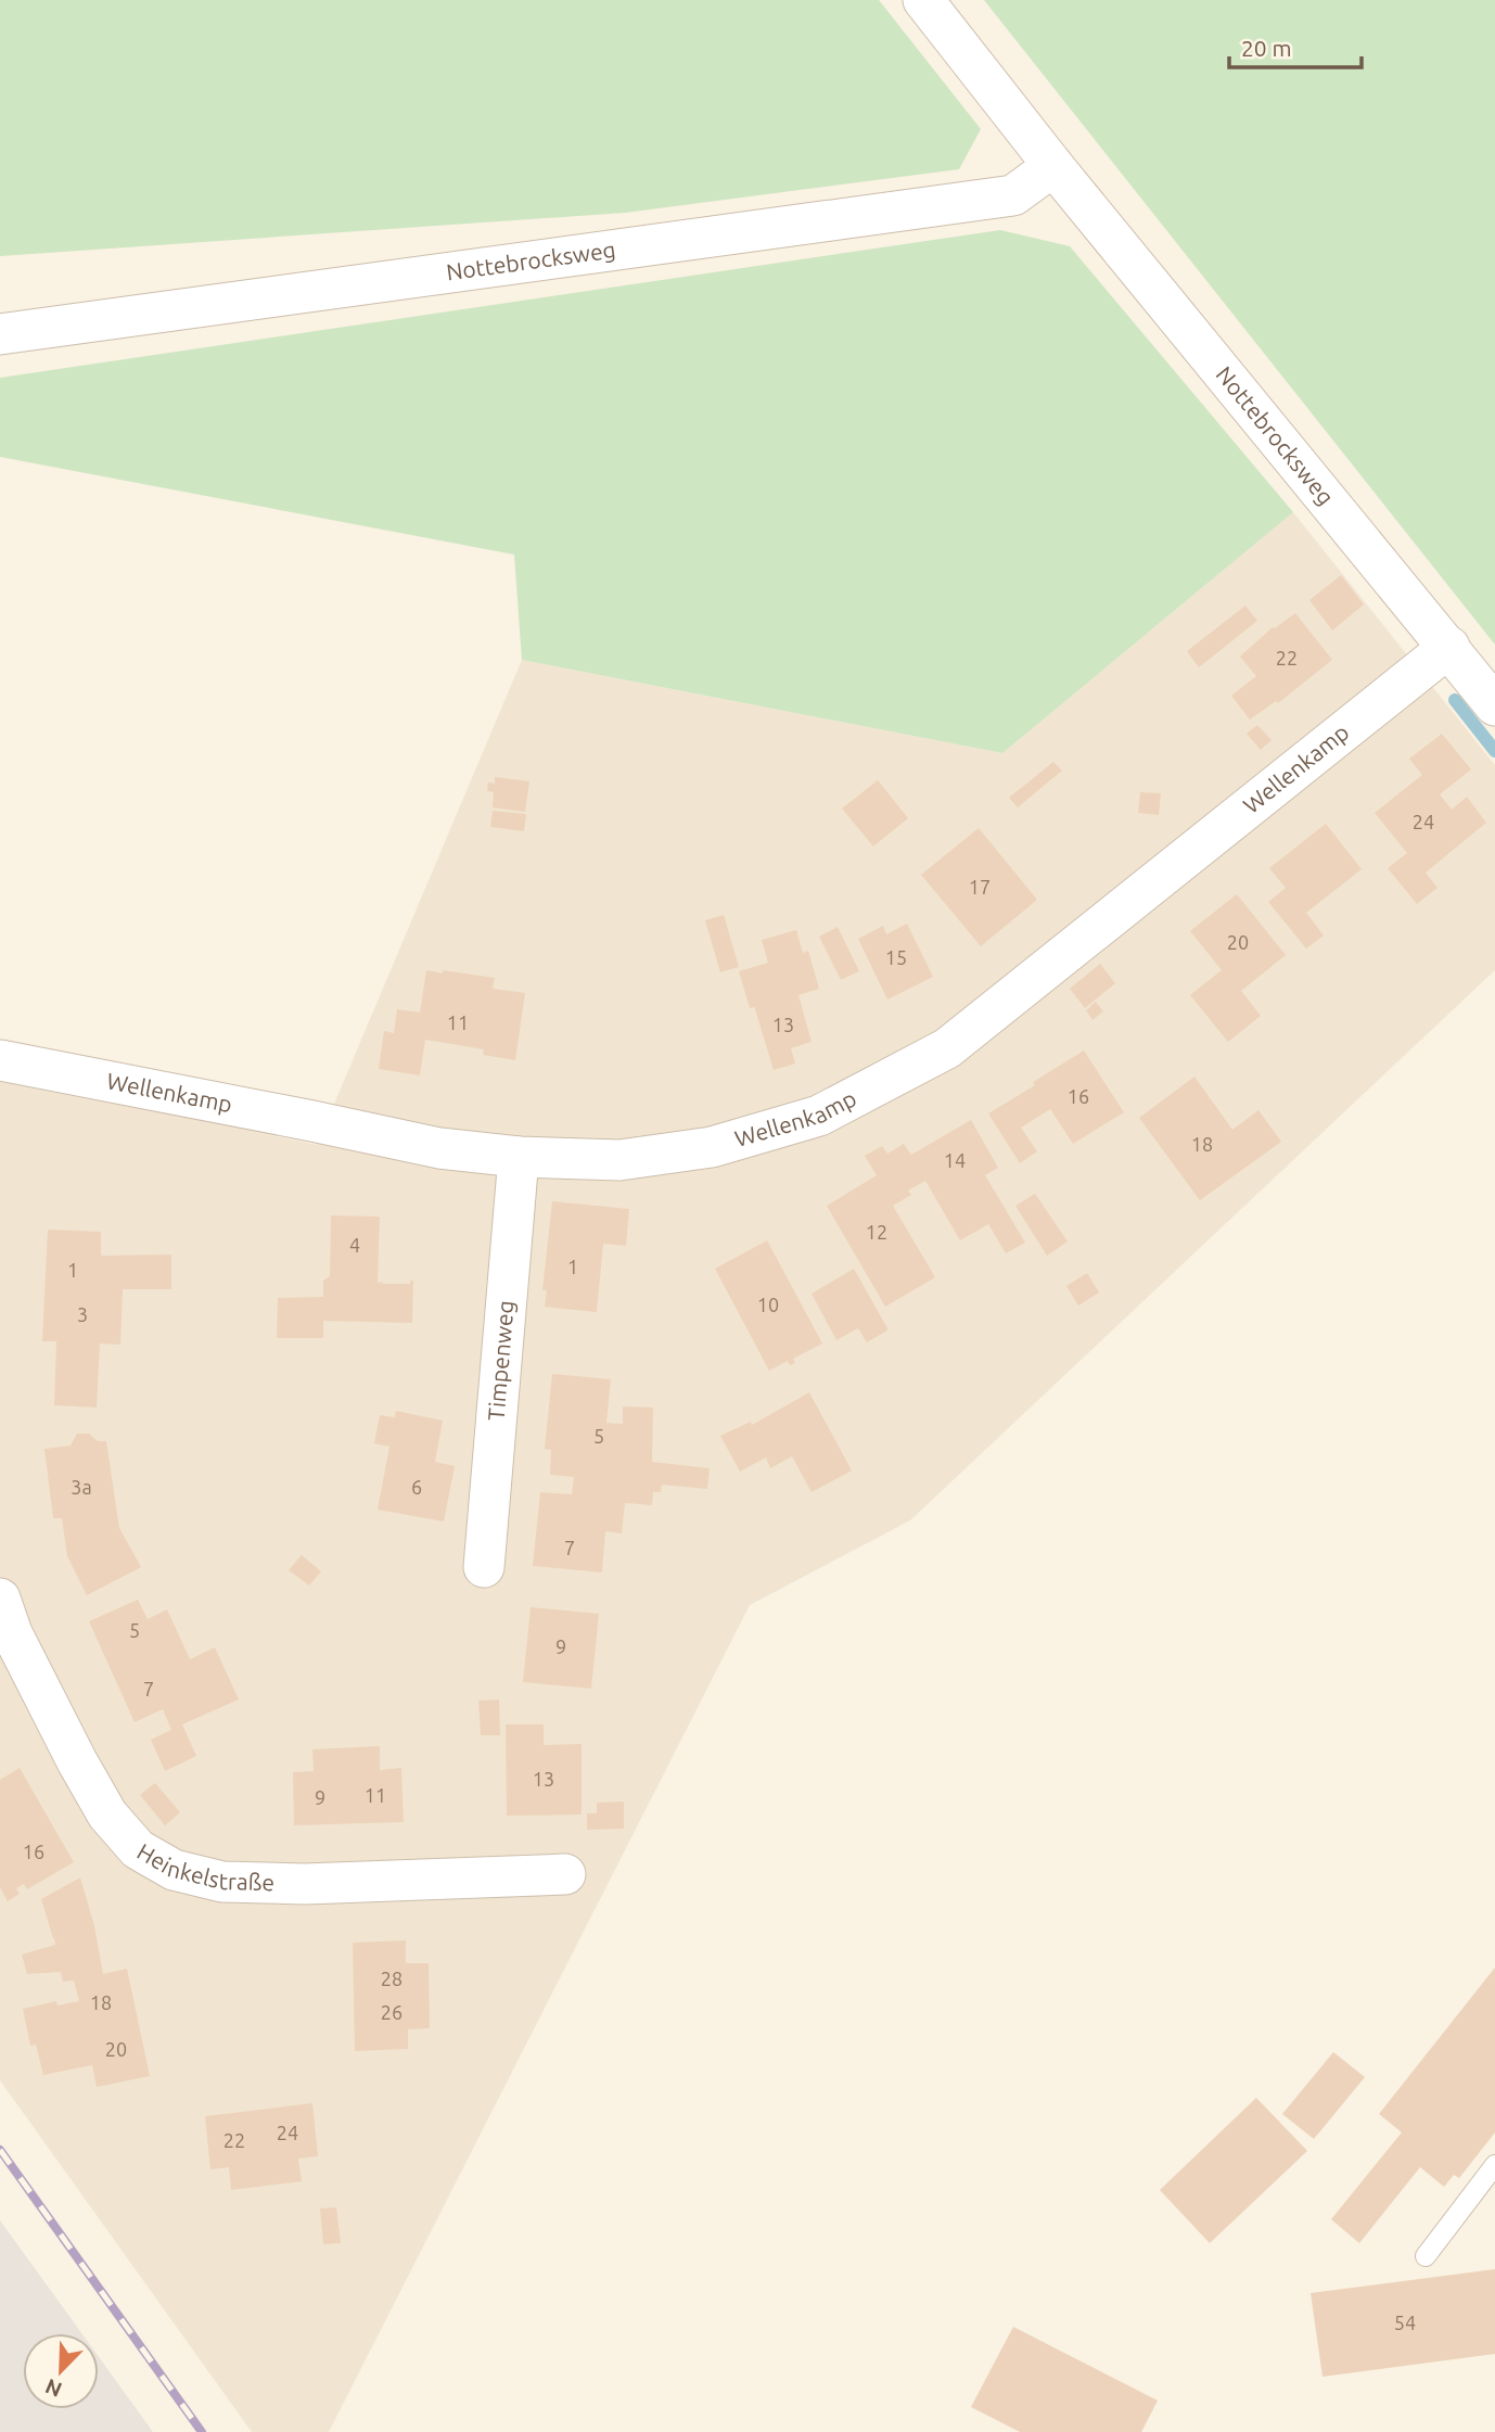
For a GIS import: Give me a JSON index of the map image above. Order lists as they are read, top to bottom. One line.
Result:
{"streets":{"street":["Nottebrocksweg","Wellenkamp","Timpenweg","Heinkelstraße"]},"crossings":[["Nottebrocksweg","Wellenkamp"],["Wellenkamp","Timpenweg"]],"house_numbers":["22","24","17","20","15","11","13","16","18","14","12","4","1","1","10","3","5","3a","6","7","5","9","7","13","11","9","16","28","18","26","20","24","22","54"],"scale_bar":"20 m","north":"bottom left"}
